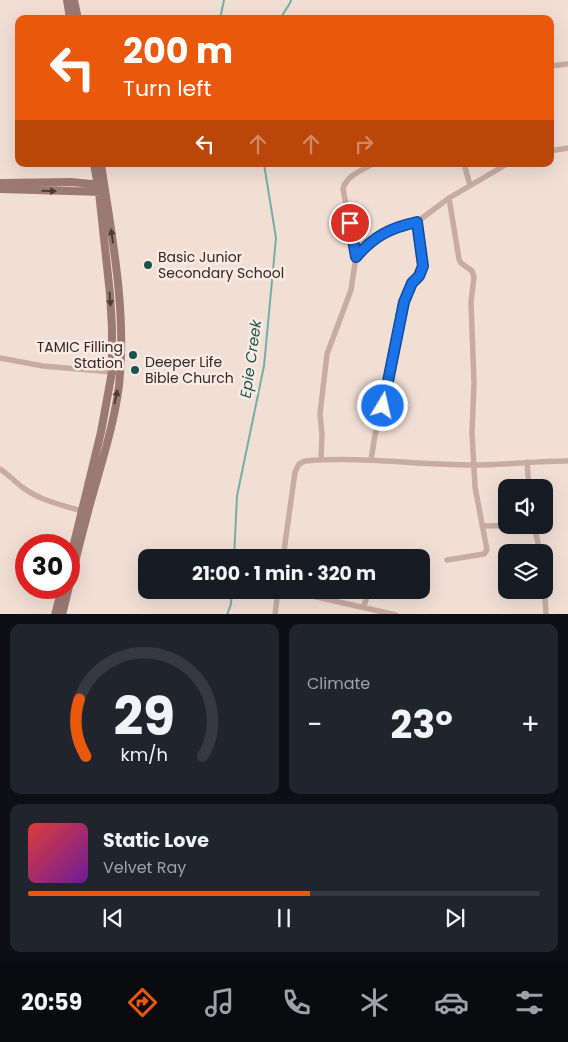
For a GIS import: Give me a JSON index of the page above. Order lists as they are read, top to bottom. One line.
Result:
{"water":["Epie Creek"],"places":["Basic Junior Secondary School","TAMIC Filling Station","Deeper Life Bible Church"],"page":{"turn":["200 m","Turn left"],"limit":"30","trip":"21:00 · 1 min · 320 m","tile":"Climate","heat":["−","23°","+"],"song":["Static Love","Velvet Ray"],"tabs":"20:59","gauge":["29","km/h"]}}
